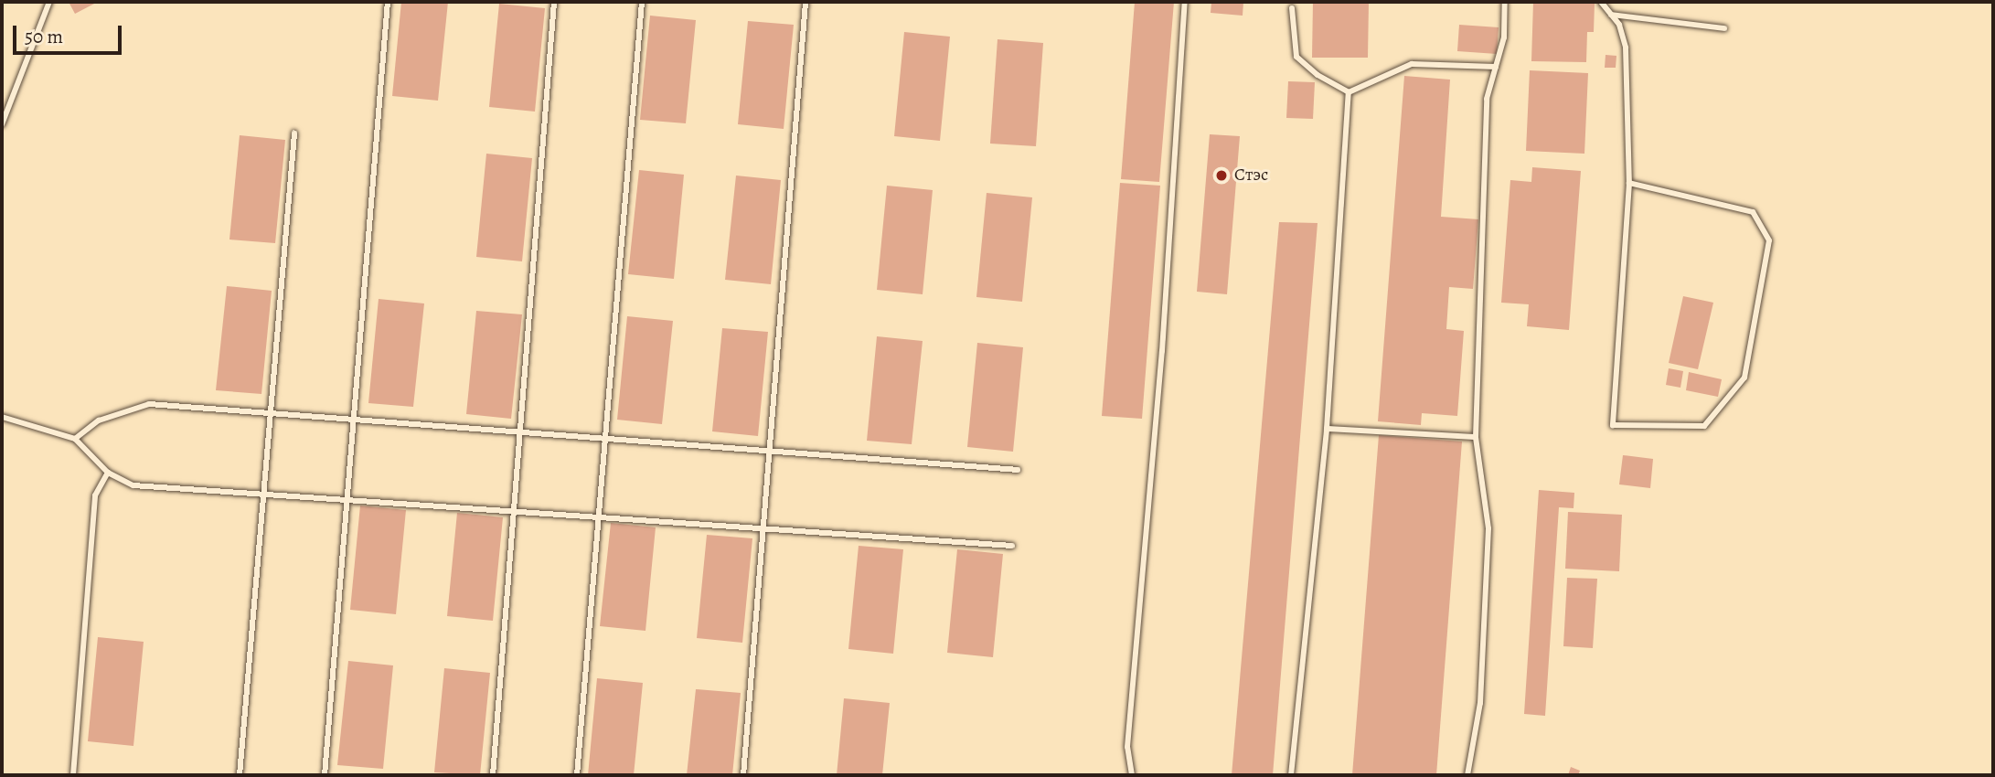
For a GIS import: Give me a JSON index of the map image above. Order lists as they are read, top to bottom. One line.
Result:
{"places":["Стэс"],"scale_bar":"50 m"}
